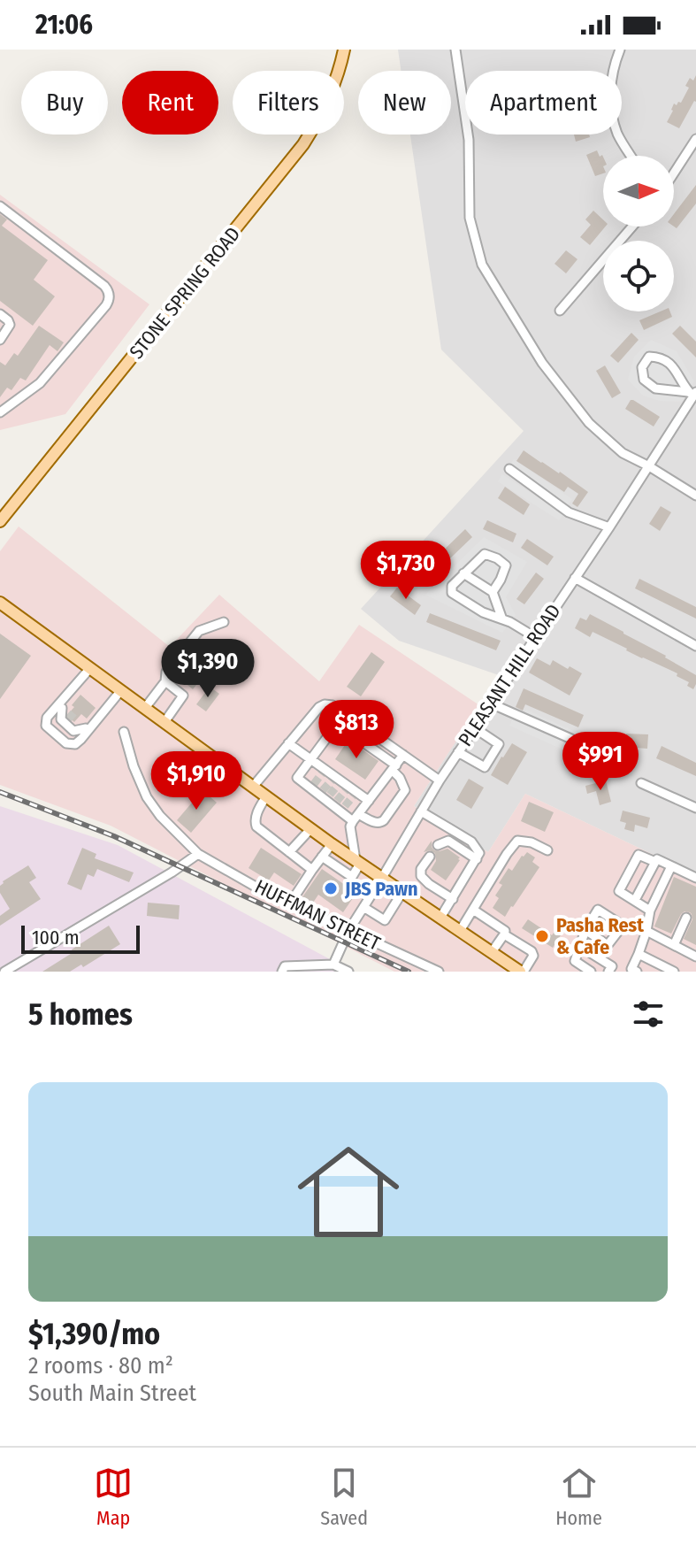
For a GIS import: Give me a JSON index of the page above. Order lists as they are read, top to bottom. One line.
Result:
{"streets":{"main road":["STONE SPRING ROAD"],"street":["PLEASANT HILL ROAD","HUFFMAN STREET"]},"crossings":[["PLEASANT HILL ROAD","HUFFMAN STREET"]],"places":["JBS Pawn","Pasha Rest & Cafe"],"scale_bar":"100 m","north":"right","page":{"status":"21:06","chip":["Buy","Rent","Filters","New","Apartment"],"price":["$1,730","$1,390","$813","$991","$1,910"],"scale":"100 m","heading":"5 homes","list":[{"name":"$1,390/mo","note":"2 rooms · 80 m² · South Main Street"}],"tabs":["Map","Saved","Home"]}}
